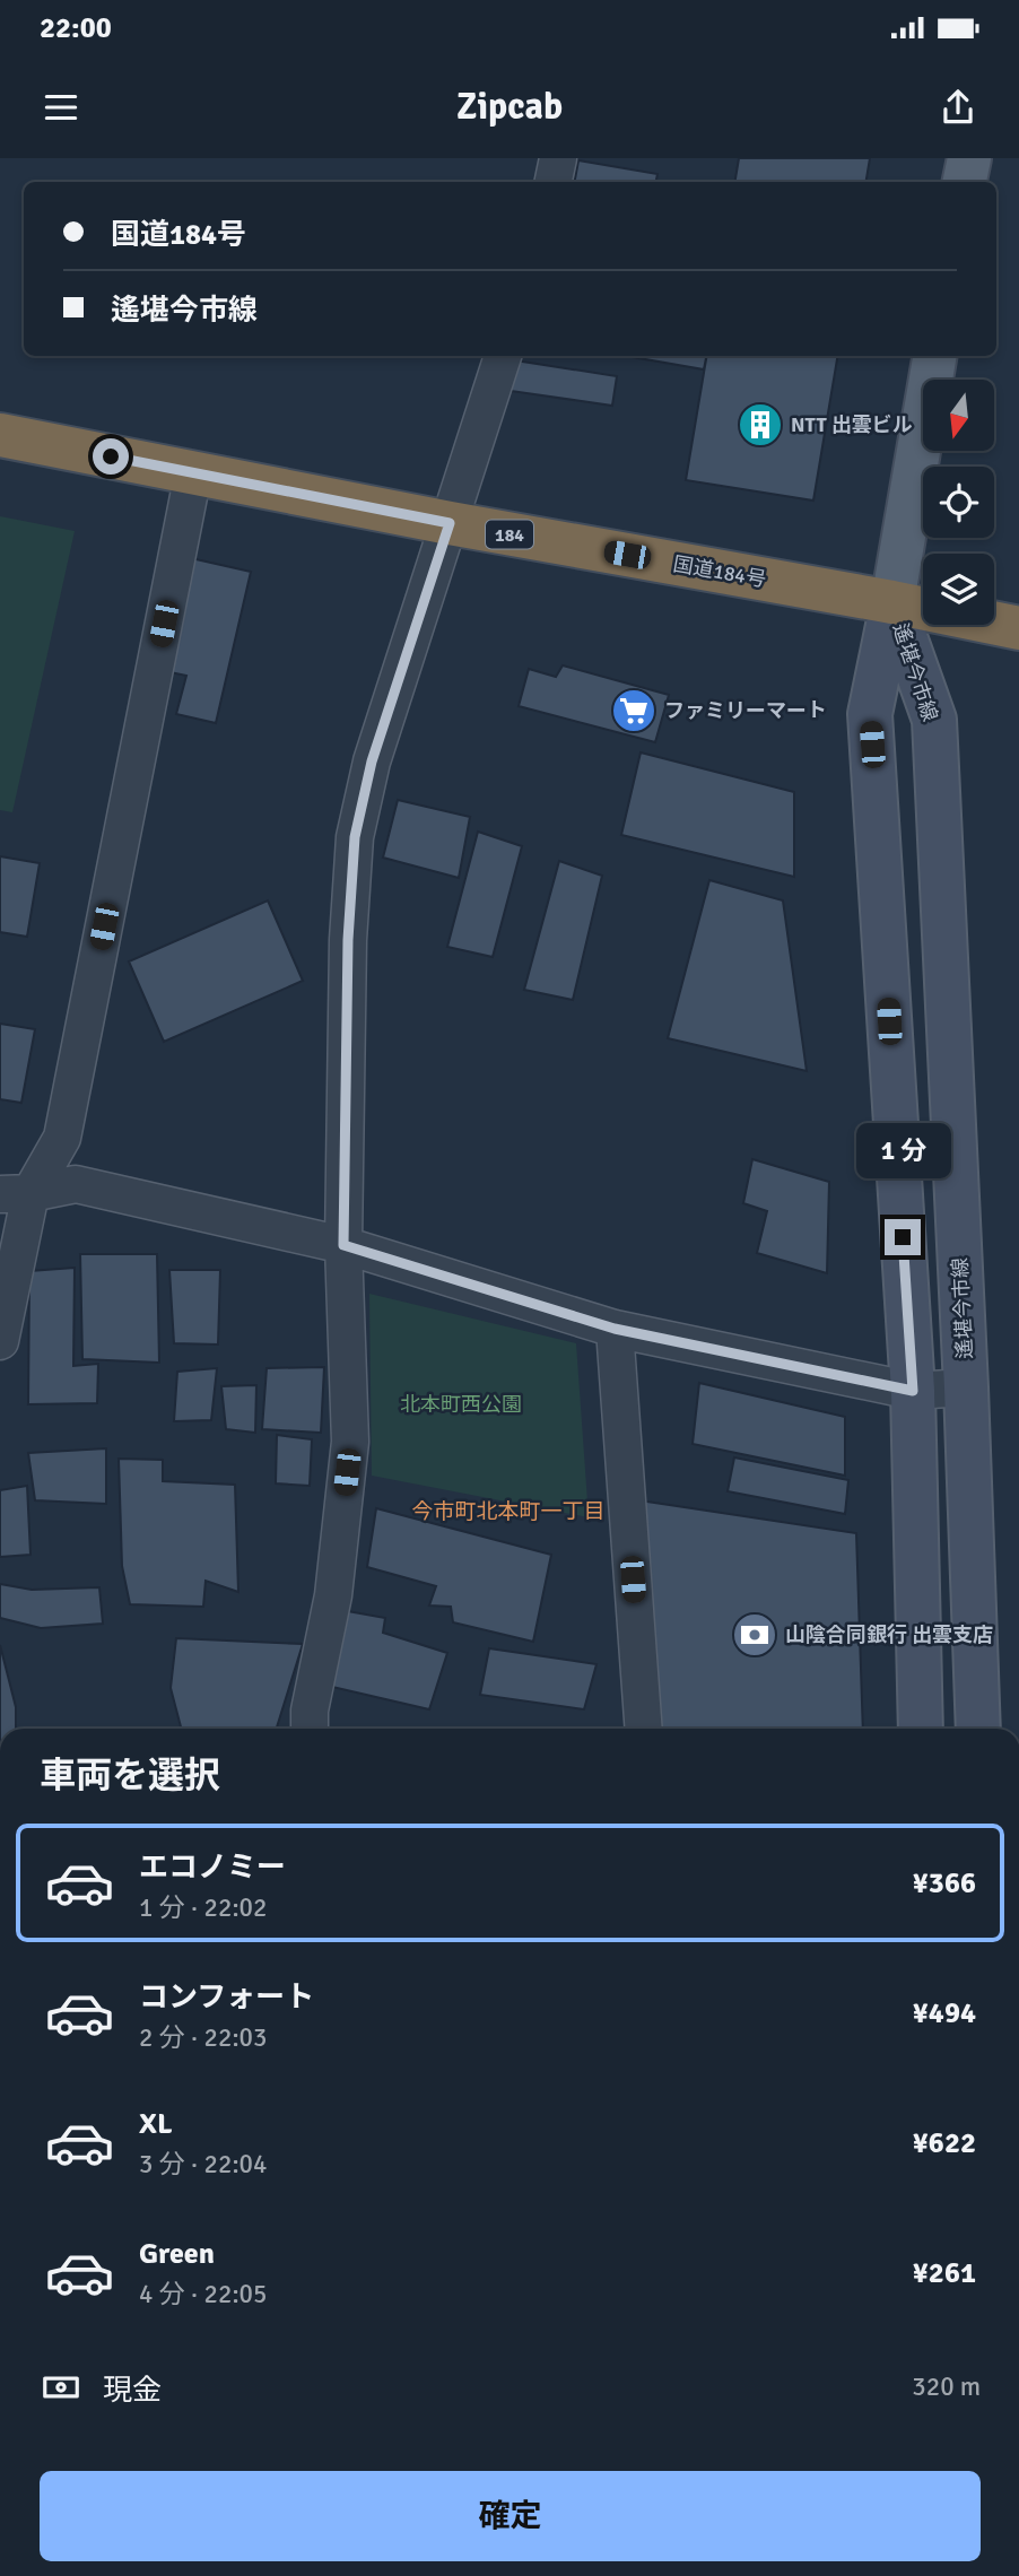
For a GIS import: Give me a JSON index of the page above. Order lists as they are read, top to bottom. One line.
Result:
{"streets":{"highway":["184","国道184号"],"main road":["遙堪今市線"]},"crossings":[["国道184号","遙堪今市線"]],"districts":["今市町北本町一丁目"],"parks":["北本町西公園"],"places":{"building":["NTT 出雲ビル"],"supermarket":["ファミリーマート"],"bank":["山陰合同銀行 出雲支店"]},"north":"bottom","page":{"status":"22:00","header":"Zipcab","banner":["国道184号","遙堪今市線"],"bubble":"1 分","heading":"車両を選択","list":[{"name":"エコノミー","note":"1 分 · 22:02","value":"¥366"},{"name":"コンフォート","note":"2 分 · 22:03","value":"¥494"},{"name":"XL","note":"3 分 · 22:04","value":"¥622"},{"name":"Green","note":"4 分 · 22:05","value":"¥261"}],"pay":["現金","320 m"],"buttons":"確定"}}
